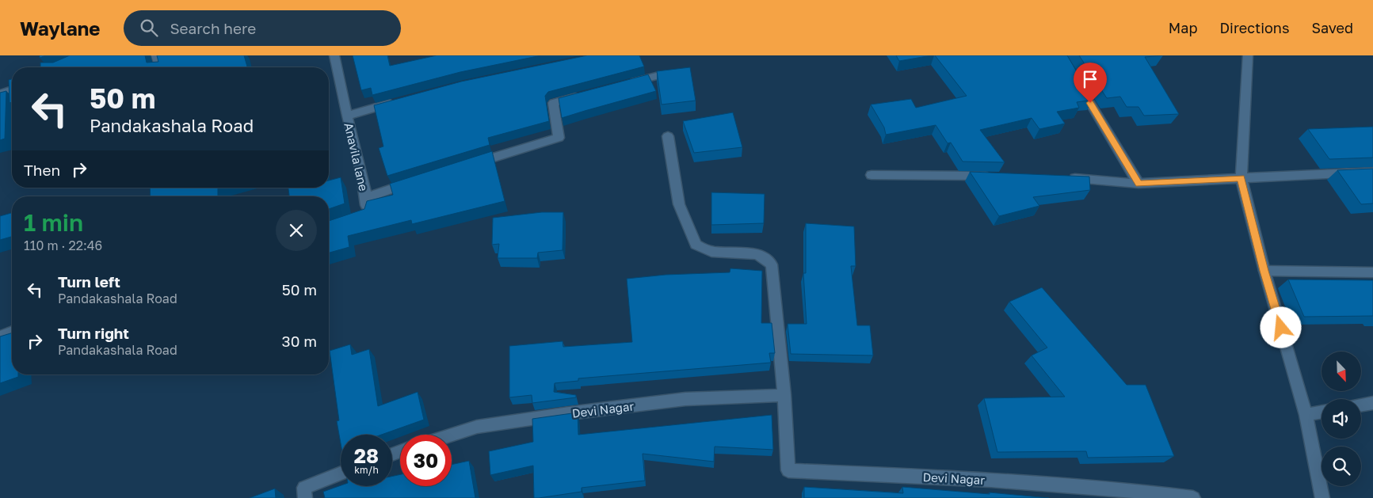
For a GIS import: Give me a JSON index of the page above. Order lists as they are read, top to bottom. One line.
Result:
{"streets":{"street":["Anavila lane","Devi Nagar"]},"north":"bottom right","page":{"header":"Waylane","search":"Search here","nav":["Map","Directions","Saved"],"turn":["50 m","Pandakashala Road"],"then":"Then","heading":["1 min","110 m · 22:46"],"list":[{"name":"Turn left","note":"Pandakashala Road","value":"50 m"},{"name":"Turn right","note":"Pandakashala Road","value":"30 m"}],"speed":"28 km/h","limit":"30"}}
